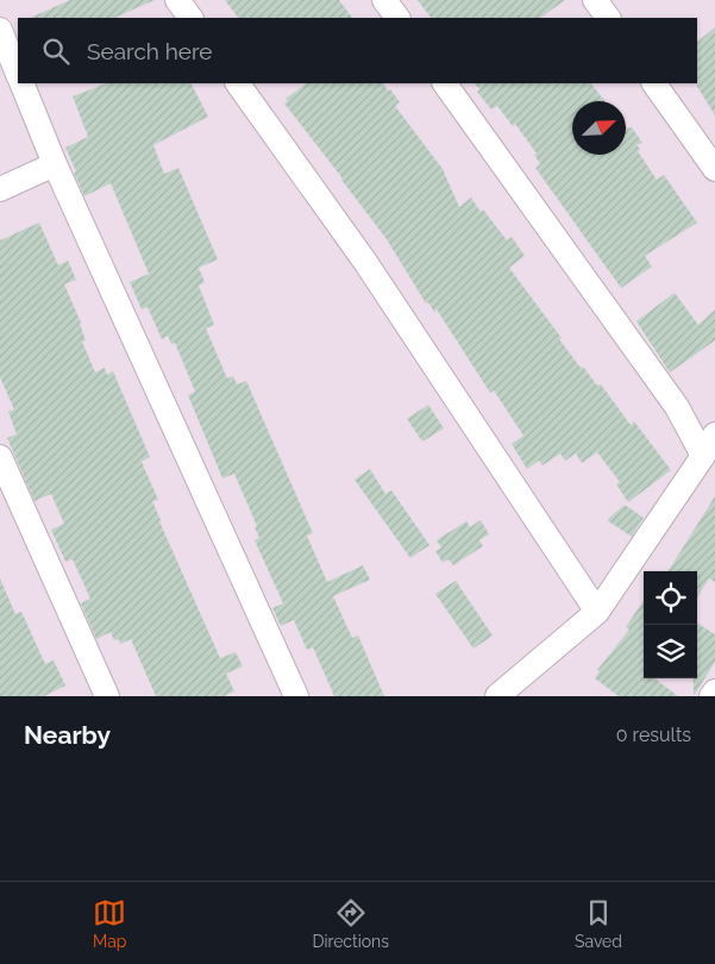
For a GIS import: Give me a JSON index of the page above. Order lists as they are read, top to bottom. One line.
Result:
{"north":"top right","page":{"search":"Search here","heading":["Nearby","0 results"],"nav":["Map","Directions","Saved"]}}
